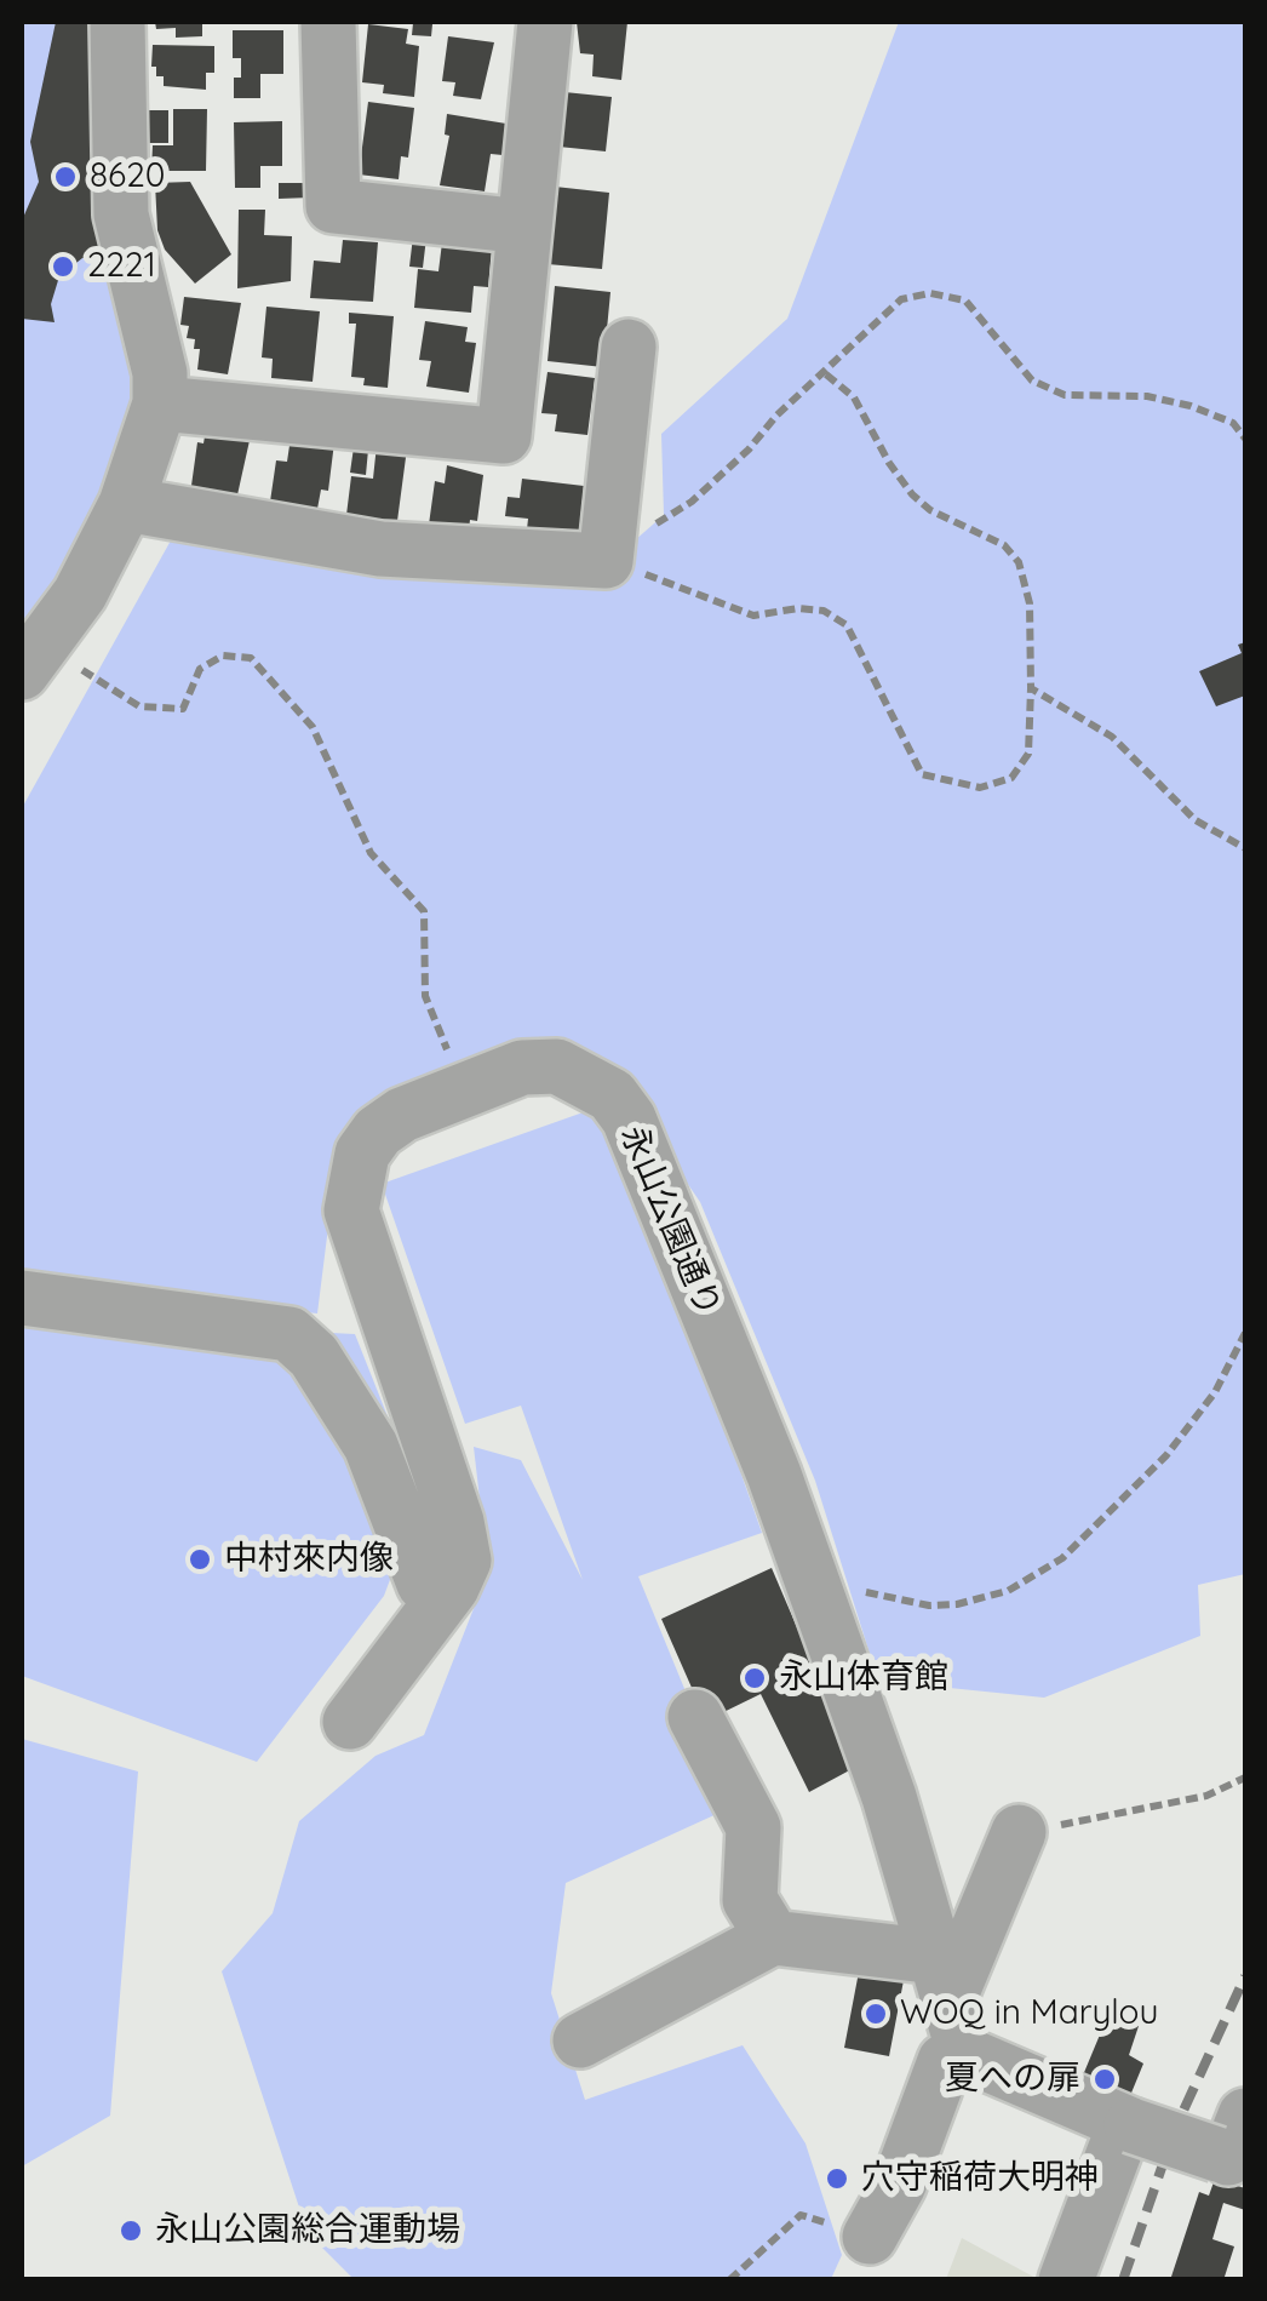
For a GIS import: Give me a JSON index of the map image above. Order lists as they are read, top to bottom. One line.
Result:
{"streets":{"street":["永山公園通り"]},"places":["8620","2221","中村來内像","永山体育館","WOQ in Marylou","夏への扉","穴守稲荷大明神","永山公園総合運動場"]}
